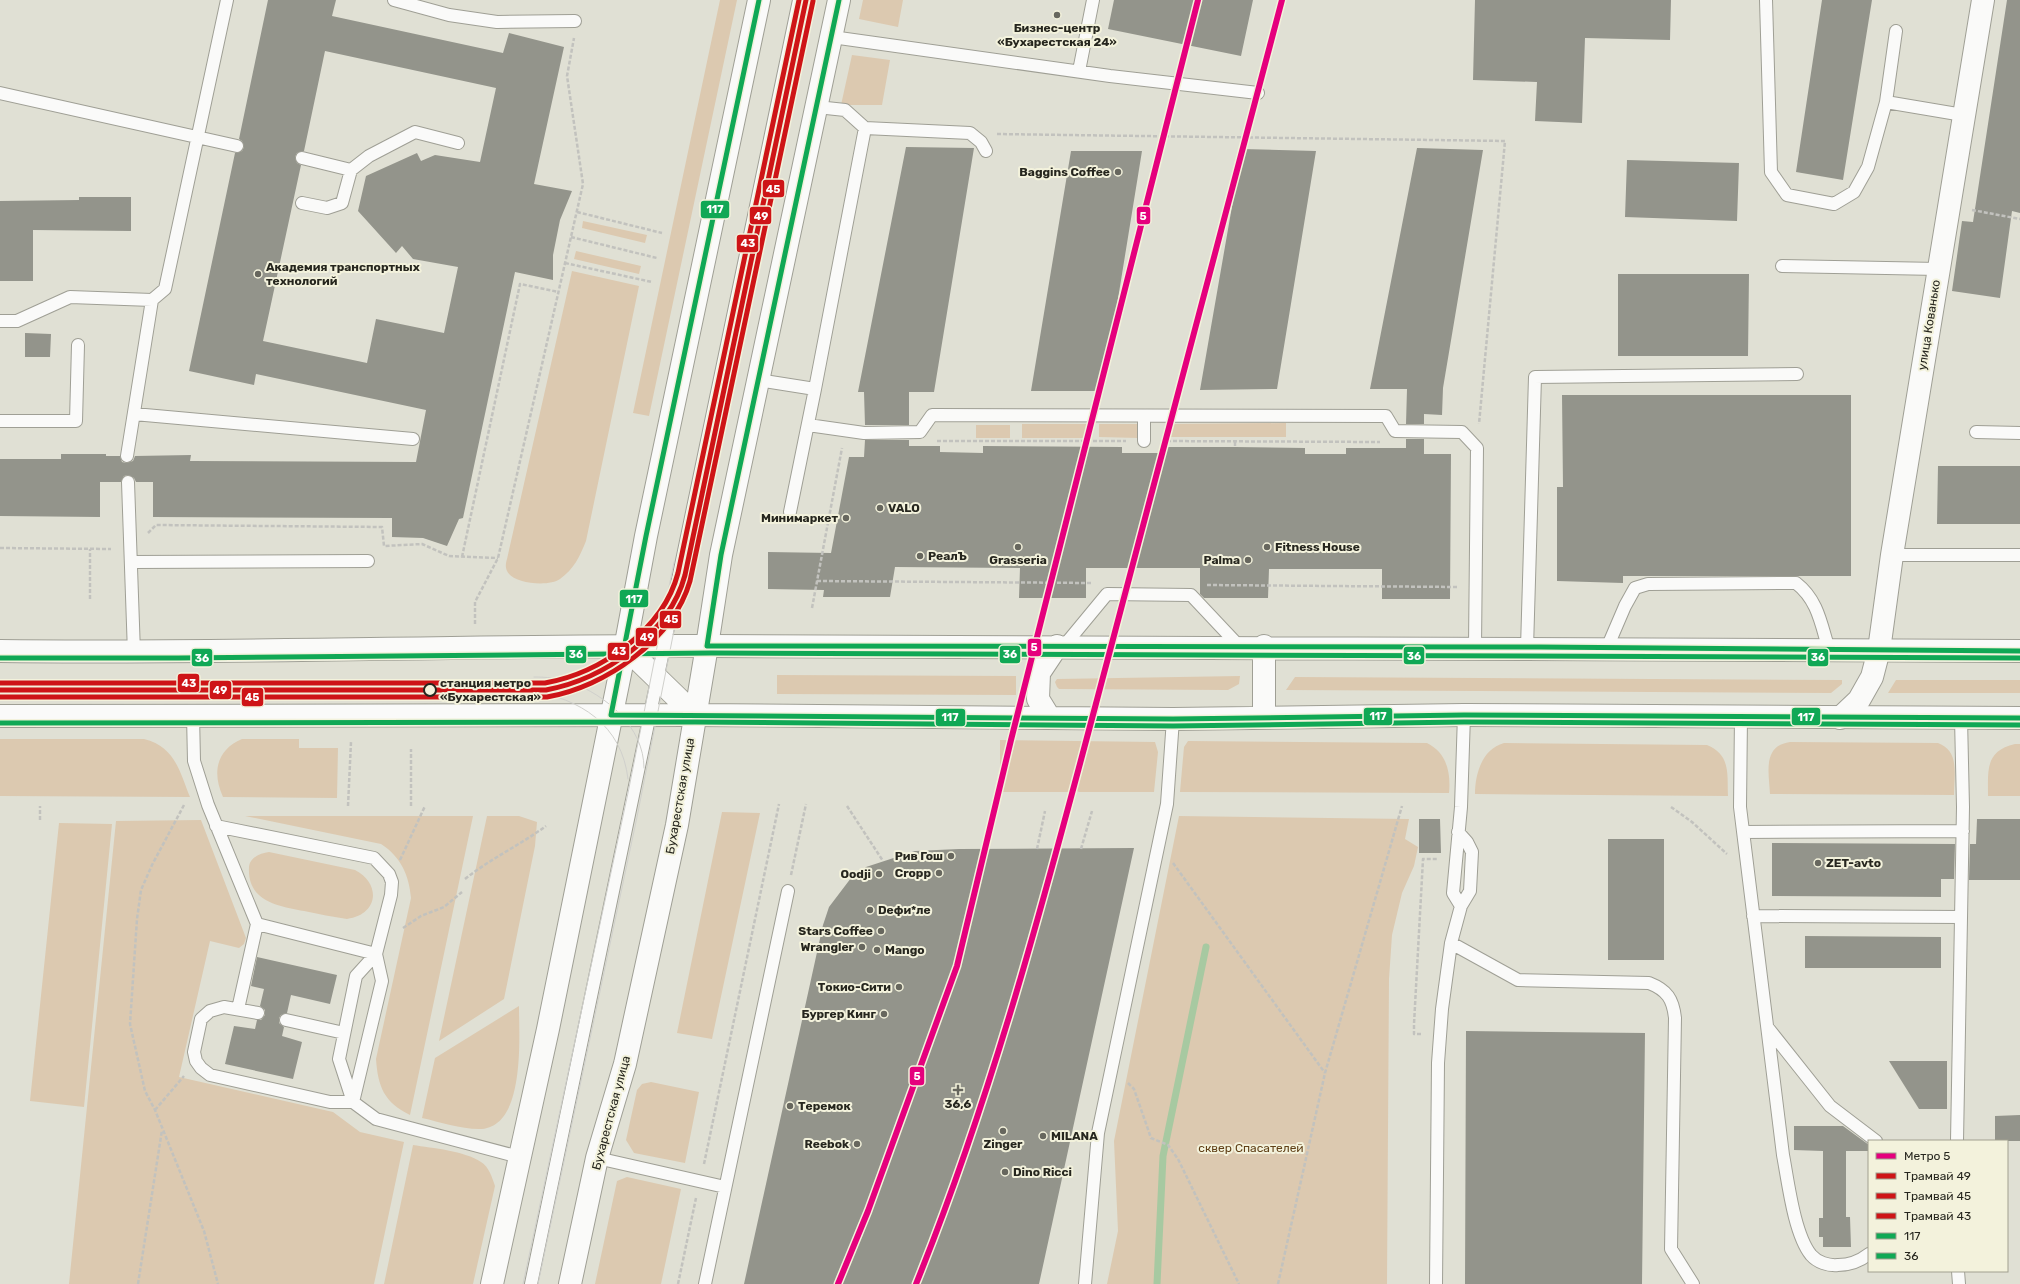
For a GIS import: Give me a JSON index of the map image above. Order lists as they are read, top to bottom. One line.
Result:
{"streets":{"main road":["улица Кованько","Бухарестская улица"]},"parks":["cквер Спасателей"],"places":{"other":["Бизнес-центр «Бухарестская 24»","Baggins Coffee","Академия транспортных технологий","VALO","Минимаркет","Grasseria","Fitness House","РеалЪ","Palma","станция метро «Бухарестская»","Рив Гош","ZET-avto","Cropp","Oodji","Dефи*ле","Stars Coffee","Wrangler","Mango","Токио-Сити","Бургер Кинг","Теремок","Zinger","MILANA","Reebok","Dino Ricci"],"health":["36,6"]},"lines":["metro line 5","tram line 49","tram line 43","transit line 117","tram line 45","transit line 36"],"legend":["Метро 5","Трамвай 49","Трамвай 45","Трамвай 43","117","36"]}
